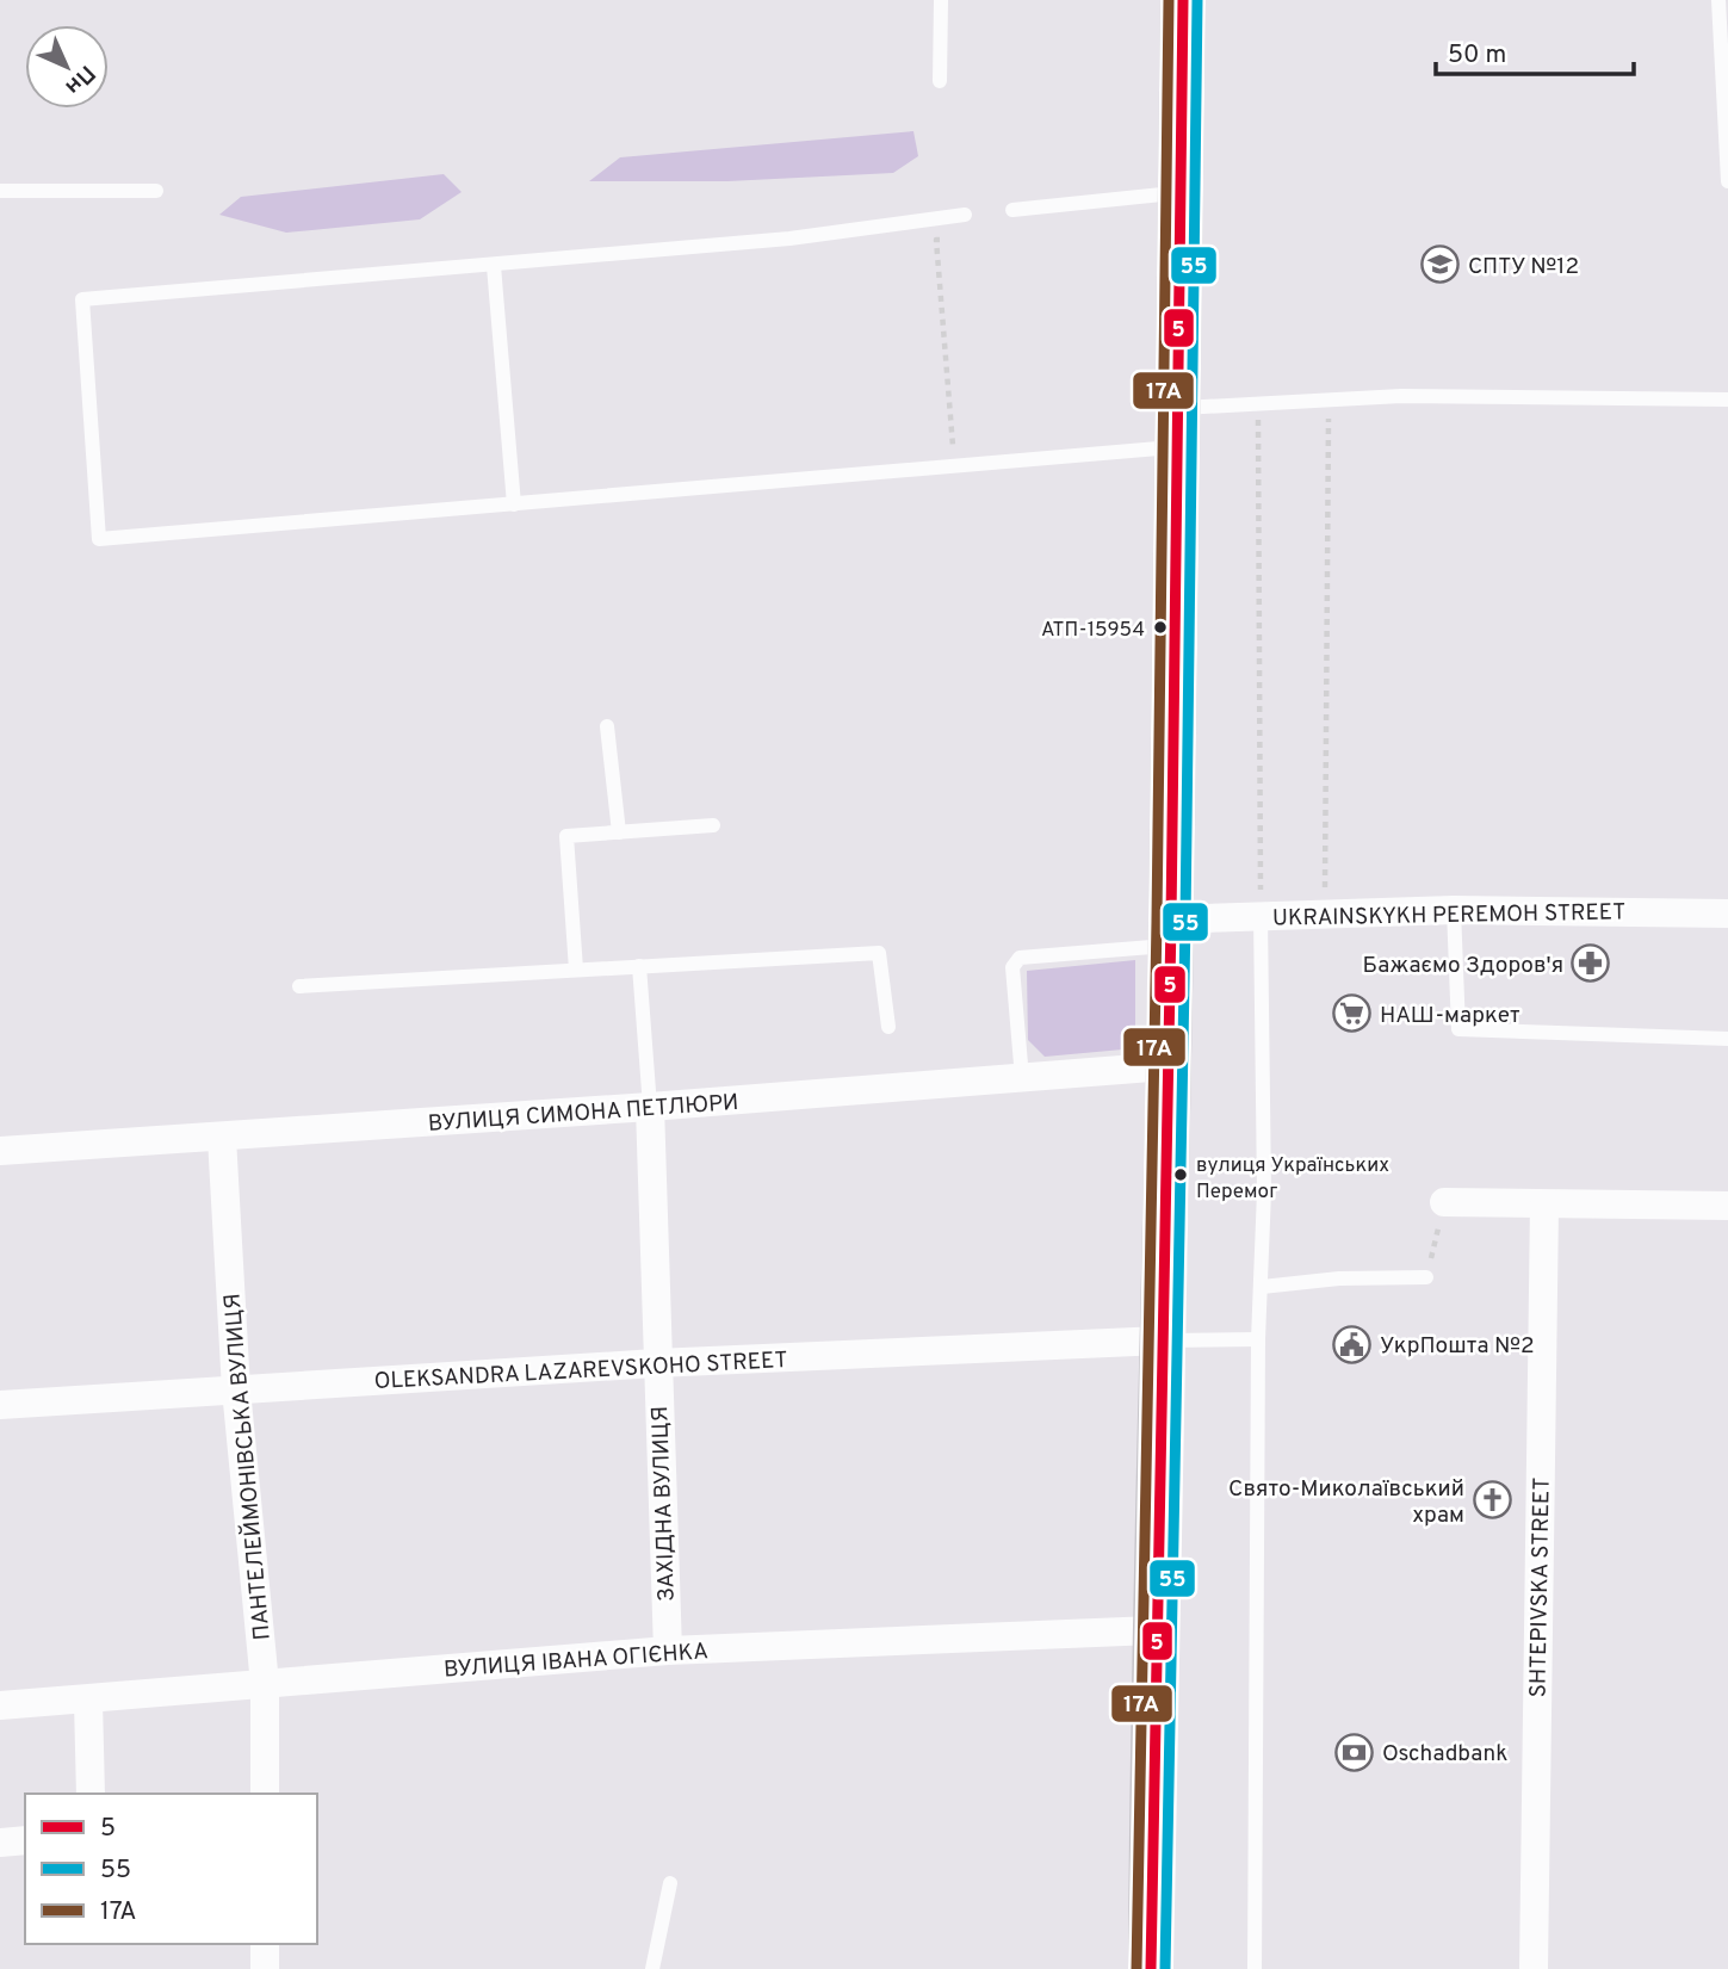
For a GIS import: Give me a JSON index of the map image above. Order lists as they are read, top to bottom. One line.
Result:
{"streets":{"street":["UKRAINSKYKH PEREMOH STREET","ВУЛИЦЯ СИМОНА ПЕТЛЮРИ","OLEKSANDRA LAZAREVSKOHO STREET","ПАНТЕЛЕЙМОНІВСЬКА ВУЛИЦЯ","ЗАХІДНА ВУЛИЦЯ","SHTEPIVSKA STREET","ВУЛИЦЯ ІВАНА ОГІЄНКА"]},"crossings":[["ВУЛИЦЯ СИМОНА ПЕТЛЮРИ","ПАНТЕЛЕЙМОНІВСЬКА ВУЛИЦЯ"],["ВУЛИЦЯ СИМОНА ПЕТЛЮРИ","ЗАХІДНА ВУЛИЦЯ"],["OLEKSANDRA LAZAREVSKOHO STREET","ПАНТЕЛЕЙМОНІВСЬКА ВУЛИЦЯ"],["OLEKSANDRA LAZAREVSKOHO STREET","ЗАХІДНА ВУЛИЦЯ"],["ПАНТЕЛЕЙМОНІВСЬКА ВУЛИЦЯ","ВУЛИЦЯ ІВАНА ОГІЄНКА"],["ЗАХІДНА ВУЛИЦЯ","ВУЛИЦЯ ІВАНА ОГІЄНКА"]],"places":{"school or university":["СПТУ №12"],"other":["АТП-15954","вулиця Українських Перемог"],"pharmacy":["Бажаємо Здоров'я"],"supermarket":["НАШ-маркет"],"public building":["УкрПошта №2"],"church":["Свято-Миколаївський храм"],"bank":["Oschadbank"]},"lines":["transit line 5","transit line 55","transit line 17А"],"legend":["5","55","17А"],"scale_bar":"50 m","north":"bottom right"}
